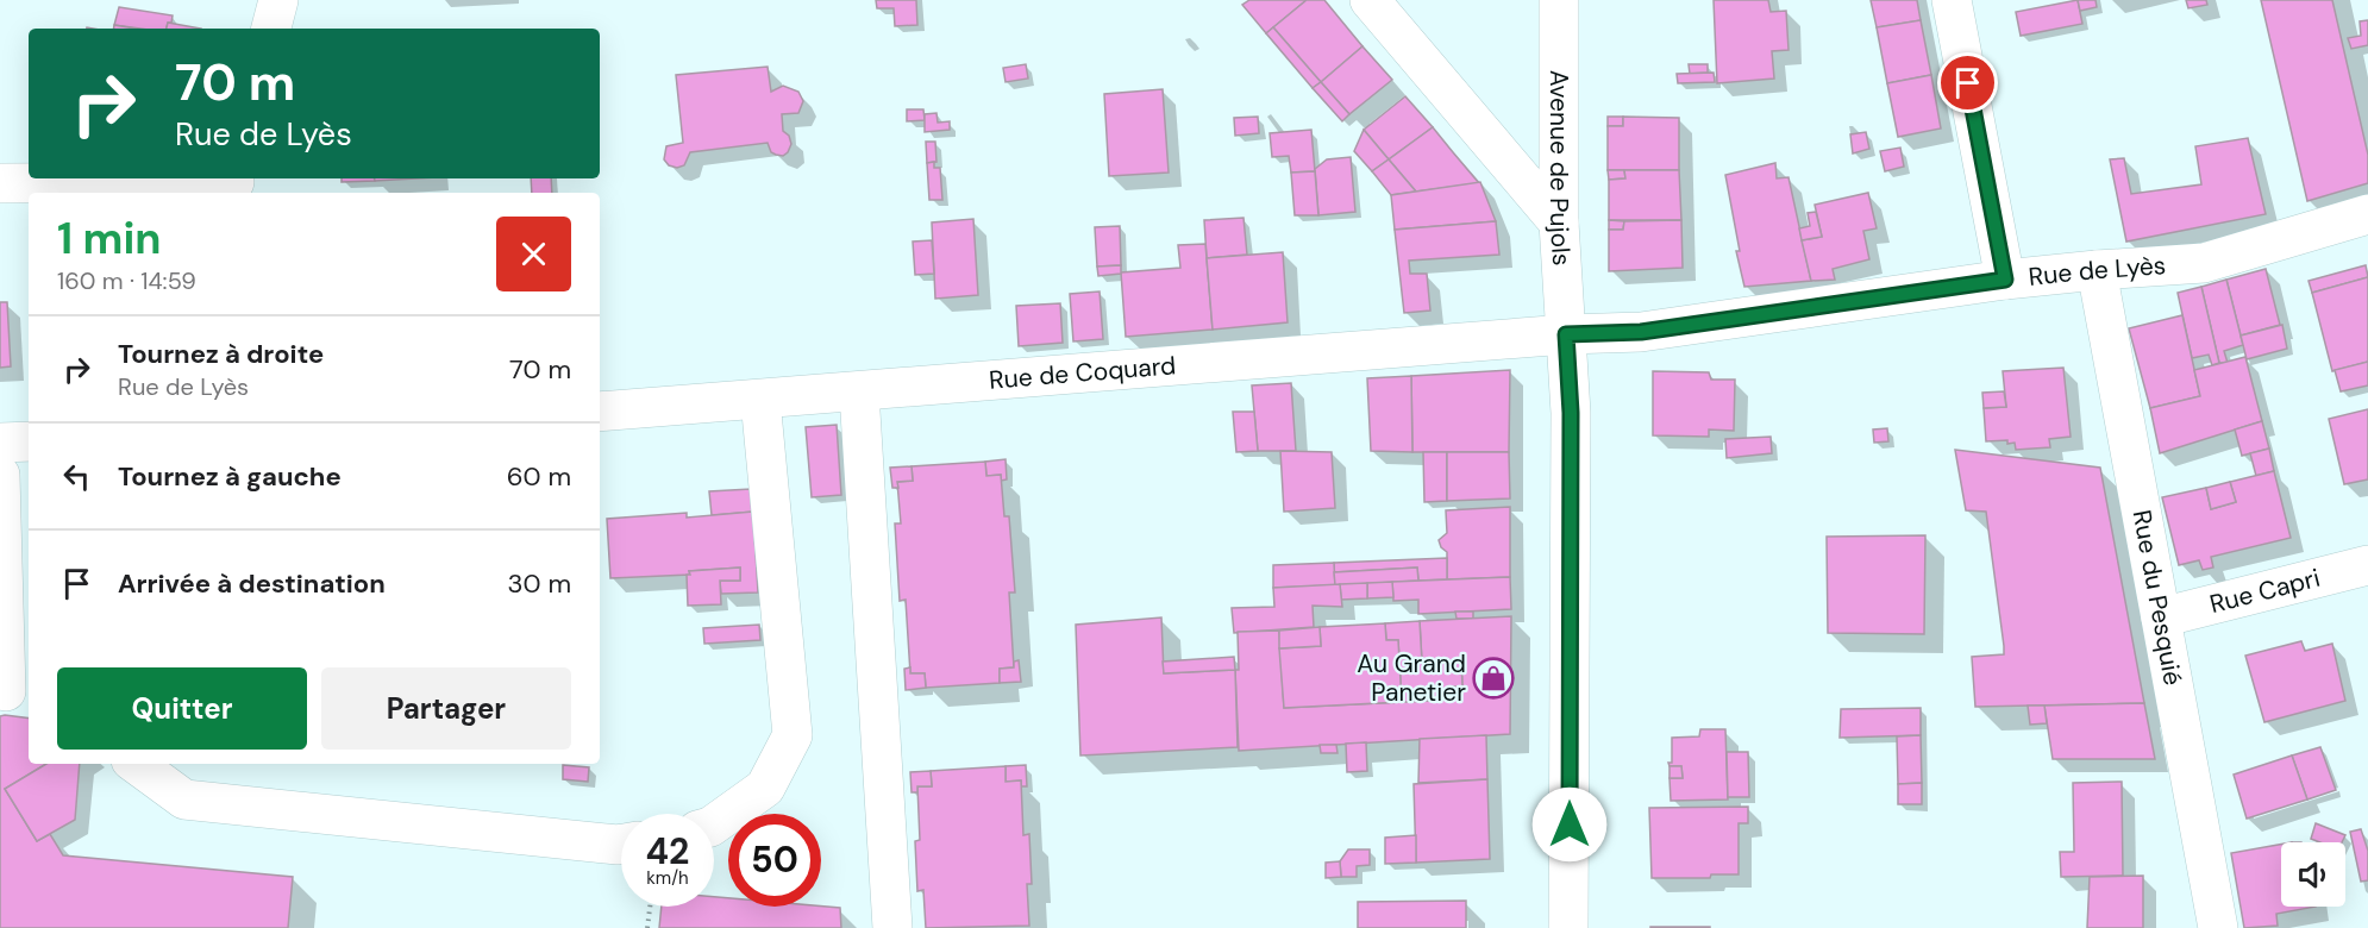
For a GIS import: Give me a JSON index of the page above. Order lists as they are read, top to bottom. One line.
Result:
{"streets":{"street":["Avenue de Pujols","Rue de Lyès","Rue de Coquard","Rue Capri","Rue du Pesquié"]},"crossings":[["Avenue de Pujols","Rue de Lyès"],["Avenue de Pujols","Rue de Coquard"],["Rue de Lyès","Rue de Coquard"],["Rue de Lyès","Rue du Pesquié"],["Rue Capri","Rue du Pesquié"]],"places":{"shop":["Au Grand Panetier"]},"page":{"turn":["70 m","Rue de Lyès"],"heading":["1 min","160 m · 14:59"],"list":[{"name":"Tournez à droite","note":"Rue de Lyès","value":"70 m"},{"name":"Tournez à gauche","value":"60 m"},{"name":"Arrivée à destination","value":"30 m"}],"buttons":["Quitter","Partager"],"speed":"42 km/h","limit":"50"}}
